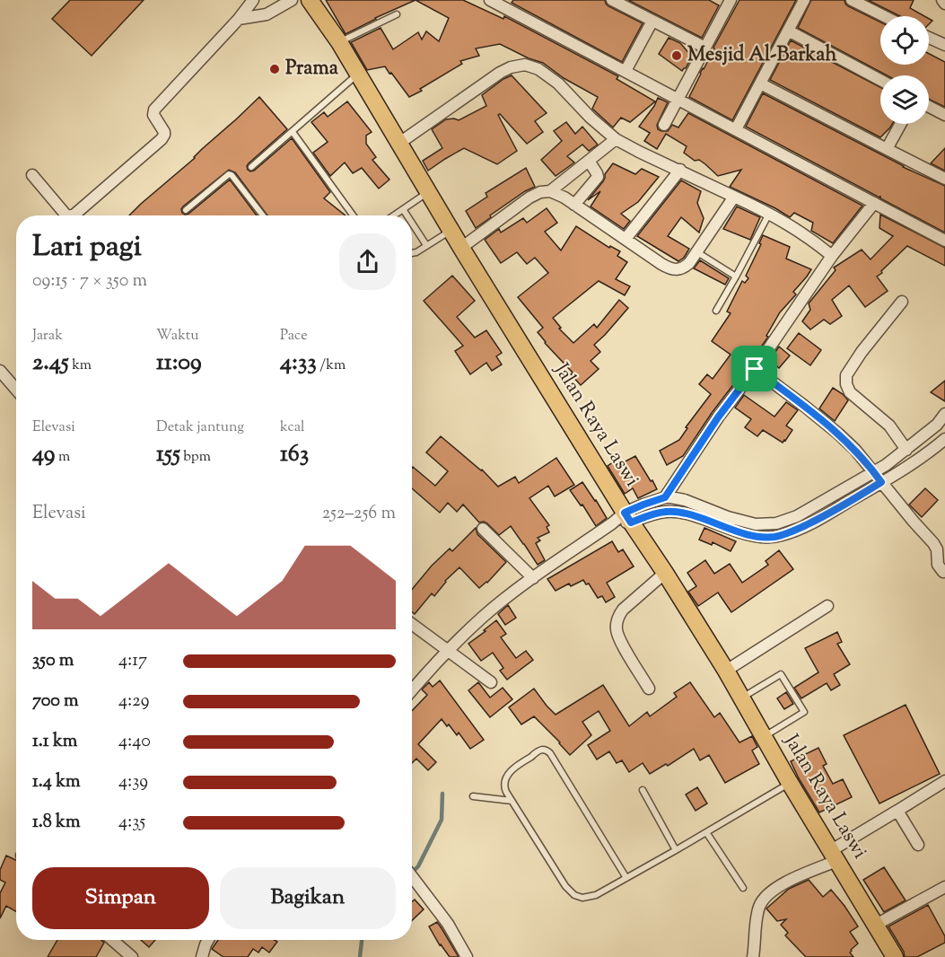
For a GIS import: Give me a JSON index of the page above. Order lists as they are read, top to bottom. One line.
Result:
{"streets":{"main road":["Jalan Raya Laswi"]},"places":["Mesjid Al-Barkah","Prama"],"page":{"heading":["Lari pagi","09:15 · 7 × 350 m"],"stats":[["Jarak","2.45 km"],["Waktu","11:09"],["Pace","4:33 /km"],["Elevasi","49 m"],["Detak jantung","155 bpm"],["kcal","163"]],"chart":["Elevasi","252–256 m"],"list":[{"name":"350 m","note":"4:17"},{"name":"700 m","note":"4:29"},{"name":"1.1 km","note":"4:40"},{"name":"1.4 km","note":"4:39"},{"name":"1.8 km","note":"4:35"}],"buttons":["Simpan","Bagikan"]}}
